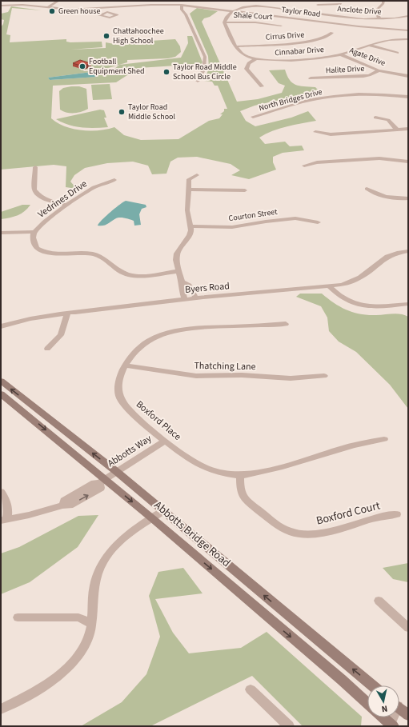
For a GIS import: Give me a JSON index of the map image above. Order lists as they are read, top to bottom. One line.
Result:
{"streets":{"main road":["Abbotts Bridge Road"],"street":["Anclote Drive","Taylor Road","Shale Court","Cirrus Drive","Cinnabar Drive","Agate Drive","Halite Drive","North Bridges Drive","Vedrines Drive","Courton Street","Byers Road","Thatching Lane","Boxford Place","Abbotts Way","Boxford Court"]},"crossings":[["Anclote Drive","Taylor Road"],["Shale Court","Cinnabar Drive"],["Cirrus Drive","Cinnabar Drive"],["Cinnabar Drive","Agate Drive"],["Agate Drive","Halite Drive"],["Thatching Lane","Boxford Place"],["Boxford Place","Abbotts Way"],["Boxford Place","Boxford Court"],["Abbotts Way","Abbotts Bridge Road"]],"places":["Green house","Chattahoochee High School","Football Equipment Shed","Taylor Road Middle School Bus Circle","Taylor Road Middle School"],"north":"bottom"}
